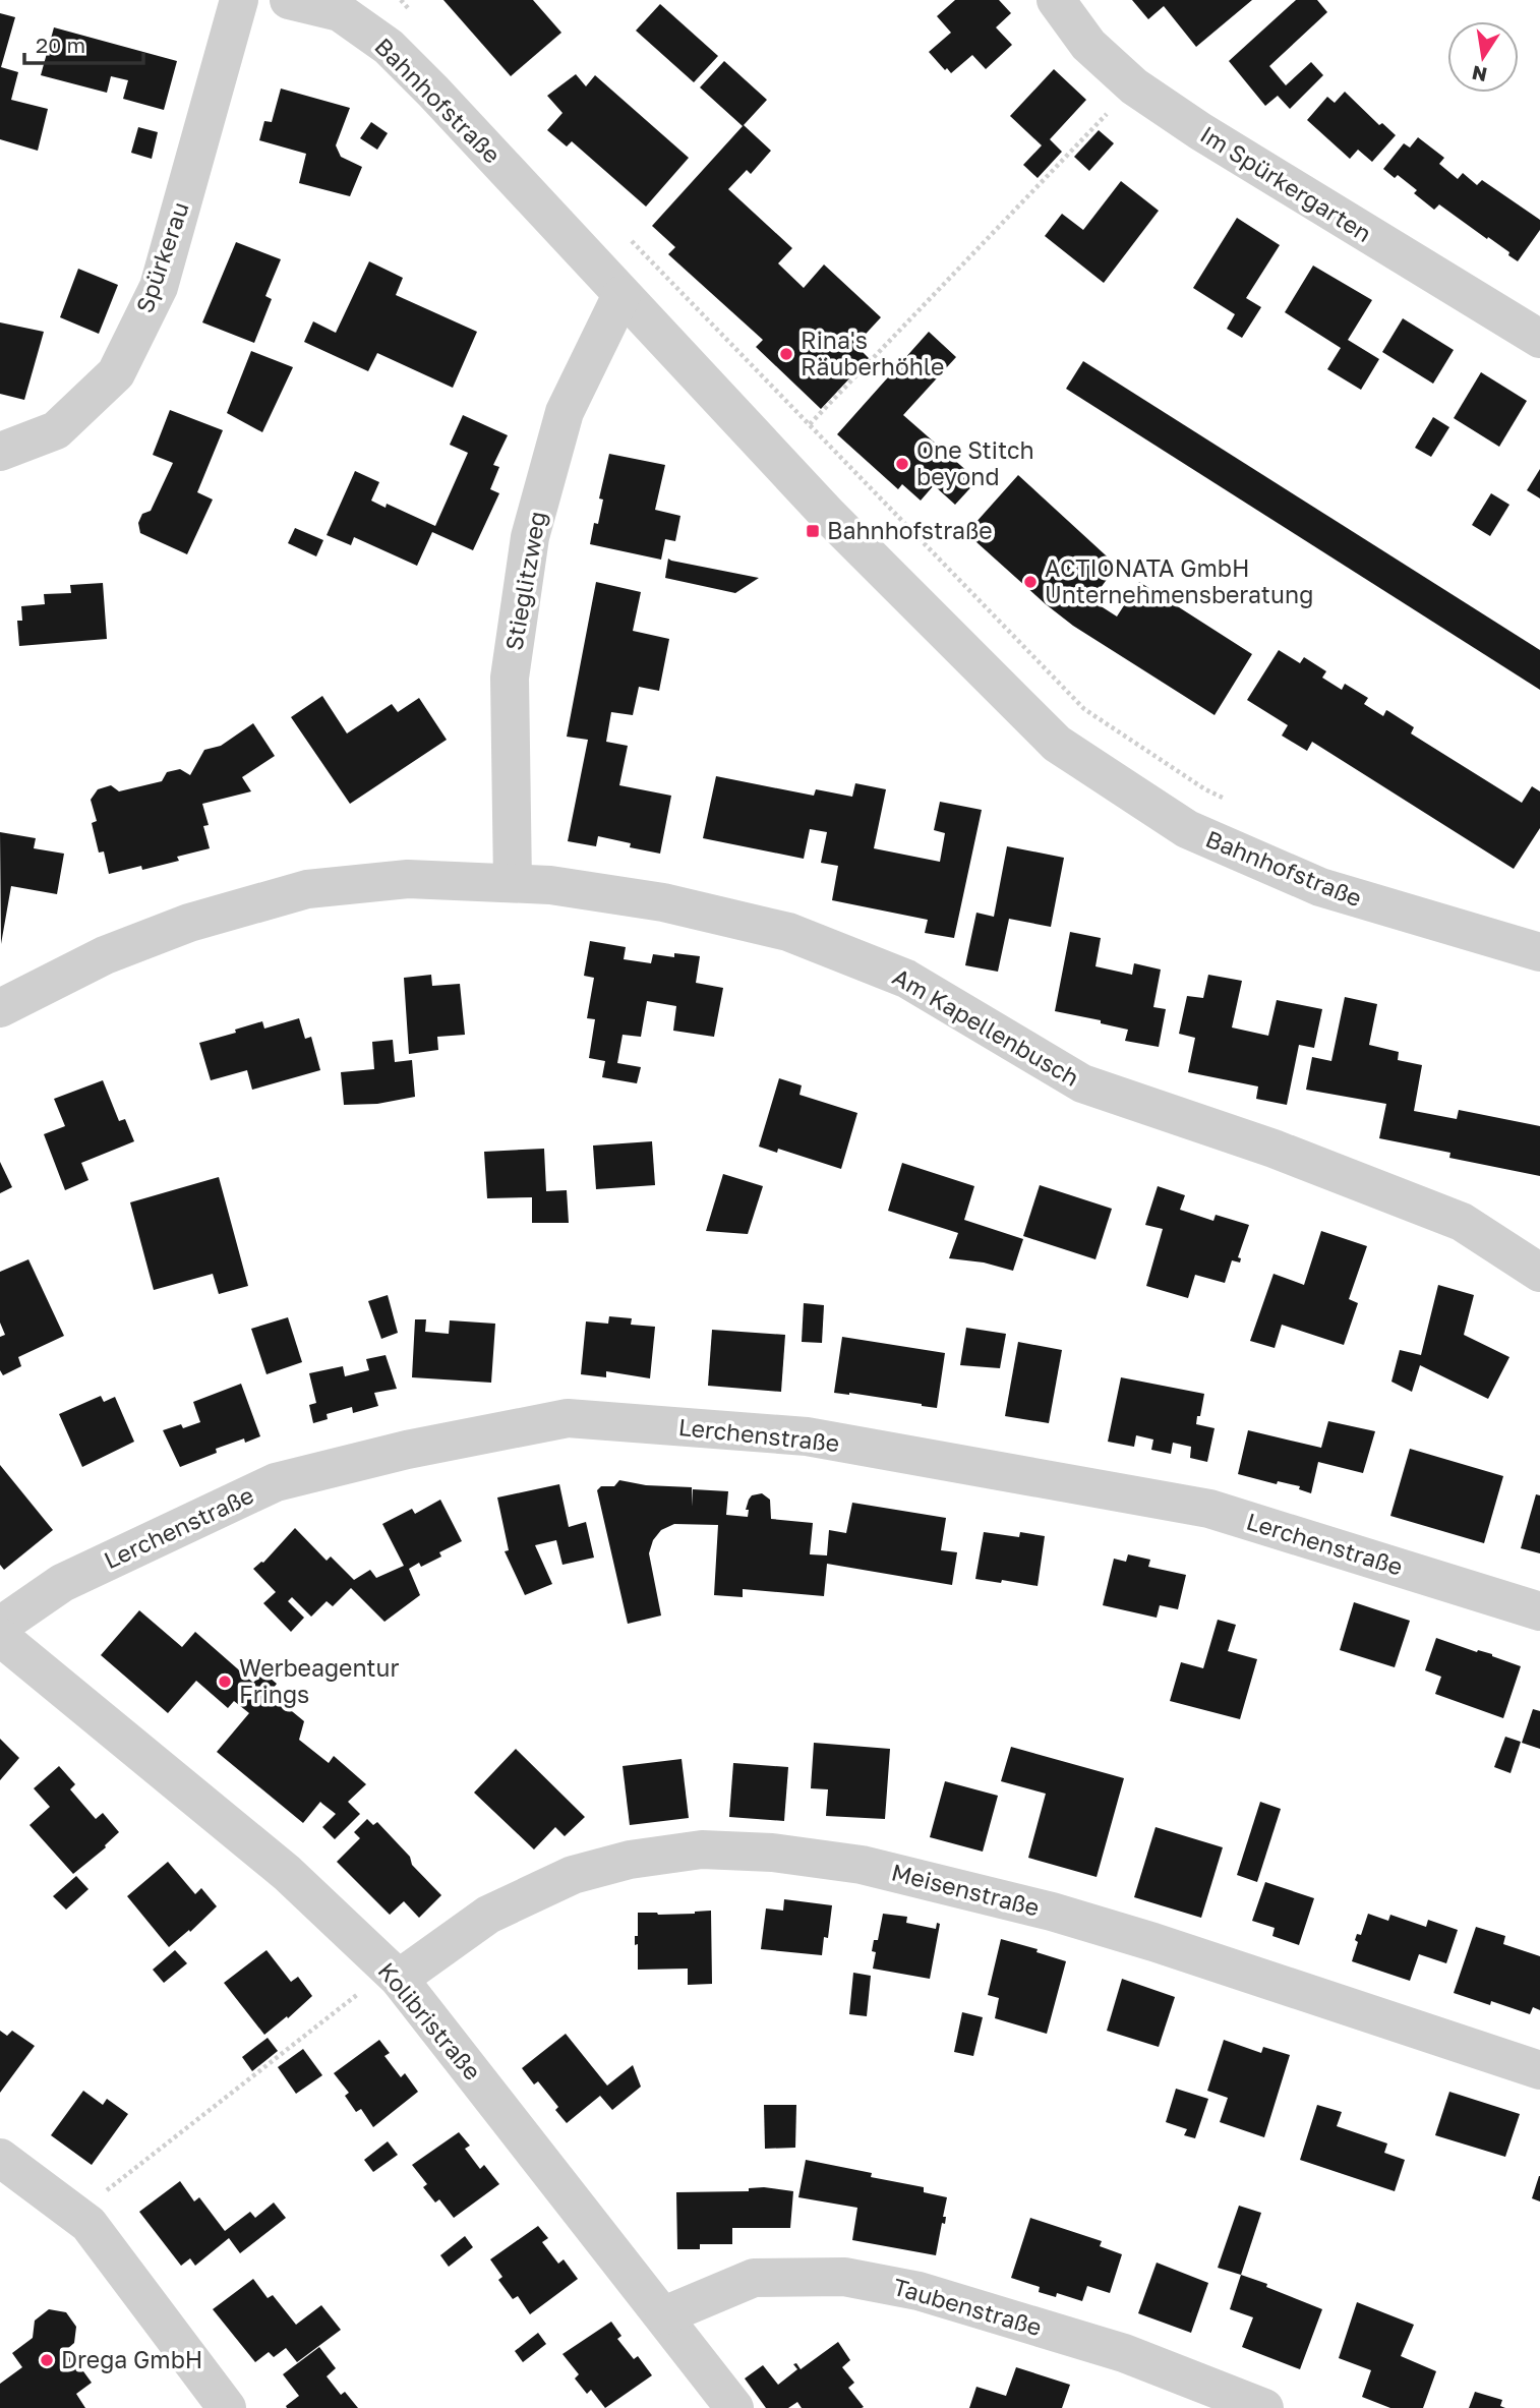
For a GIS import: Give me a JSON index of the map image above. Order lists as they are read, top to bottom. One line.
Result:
{"streets":{"street":["Bahnhofstraße","Im Spürkergarten","Spürkerau","Stieglitzweg","Am Kapellenbusch","Lerchenstraße","Meisenstraße","Kolibristraße","Taubenstraße"]},"crossings":[["Bahnhofstraße","Stieglitzweg"],["Stieglitzweg","Am Kapellenbusch"],["Meisenstraße","Kolibristraße"],["Kolibristraße","Taubenstraße"]],"places":{"other":["Rina's Räuberhöhle","One Stitch beyond","ACTIONATA GmbH Unternehmensberatung","Werbeagentur Frings","Drega GmbH"],"transit":["Bahnhofstraße"]},"scale_bar":"20 m","north":"bottom"}
